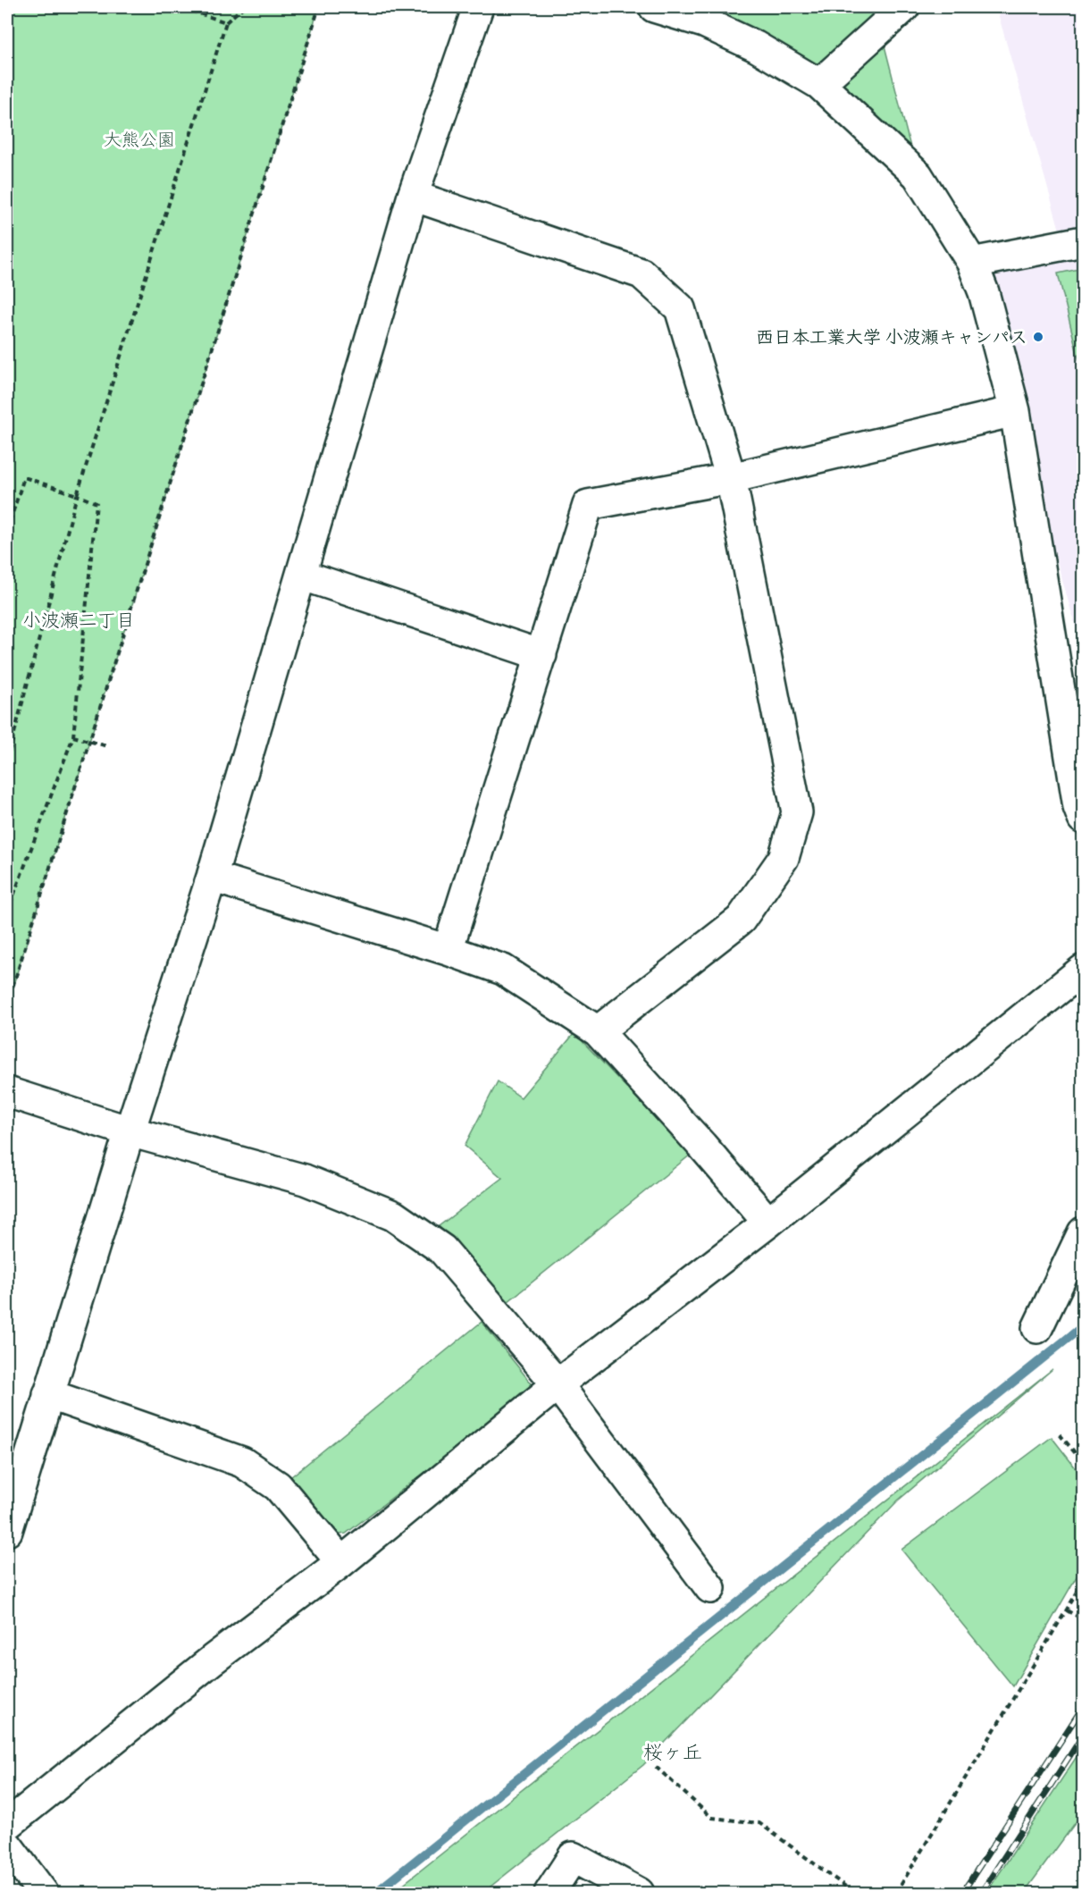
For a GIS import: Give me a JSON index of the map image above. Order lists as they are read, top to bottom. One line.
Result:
{"districts":["小波瀬二丁目","桜ヶ丘"],"parks":["大熊公園"],"places":["西日本工業大学 小波瀬キャンパス"]}
